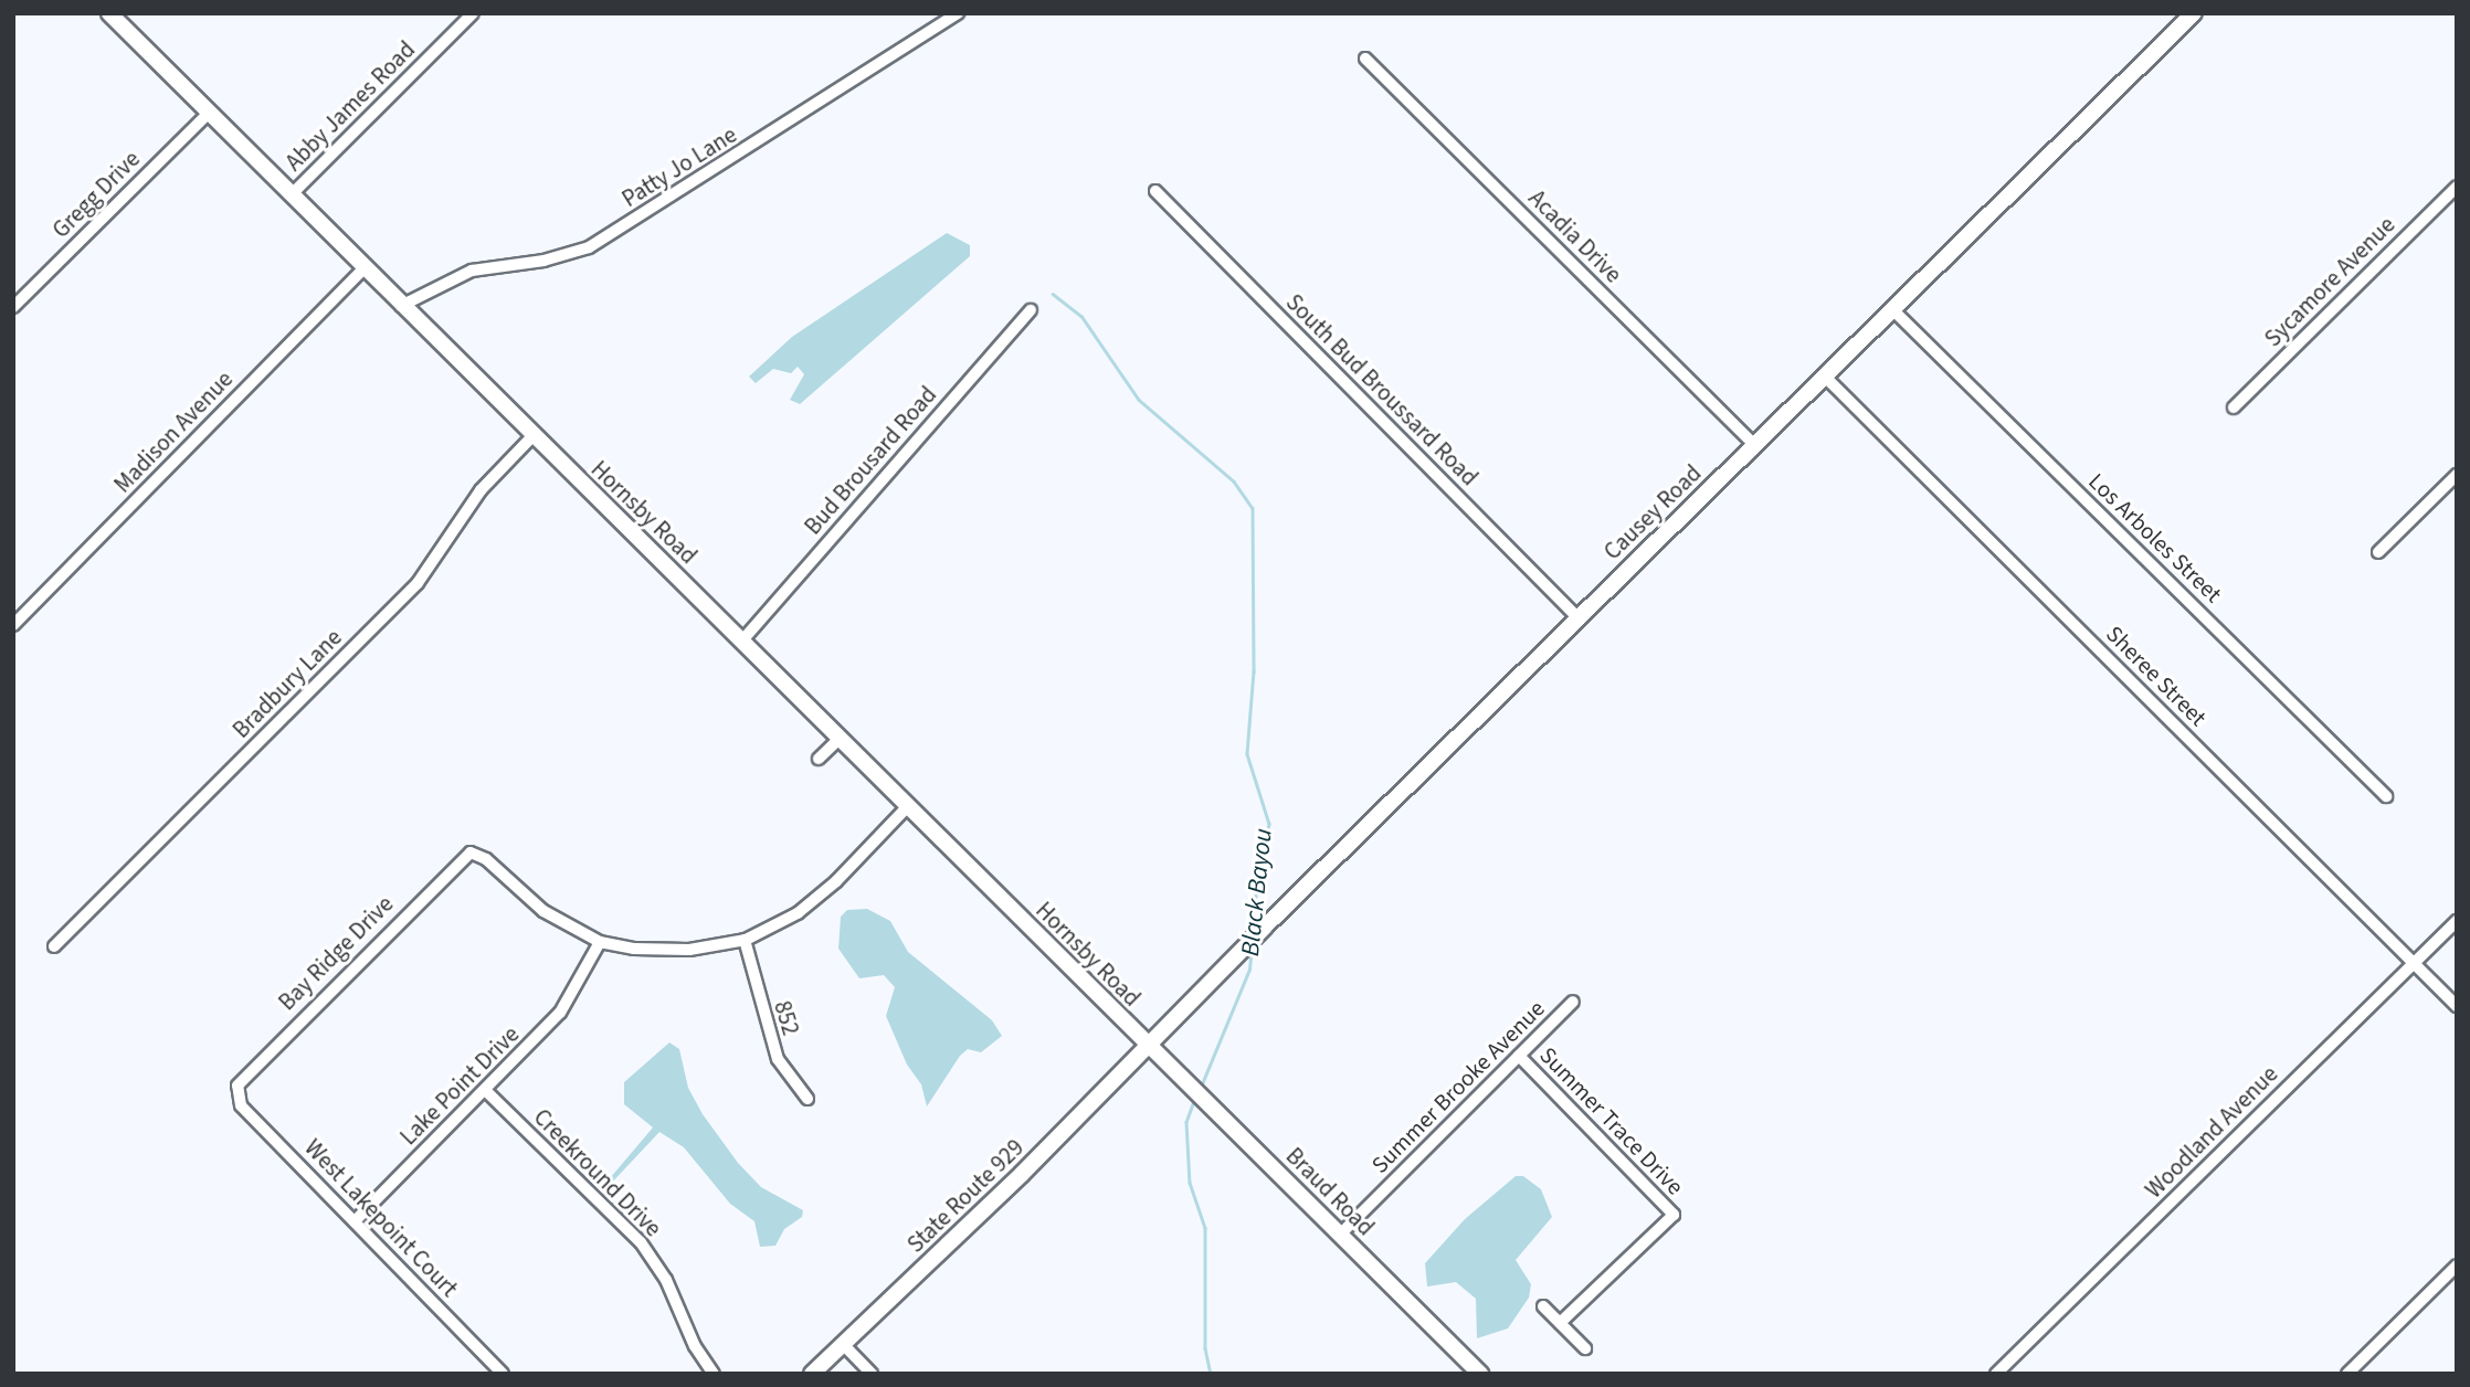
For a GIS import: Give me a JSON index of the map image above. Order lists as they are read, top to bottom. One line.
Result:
{"streets":{"street":["Abby James Road","Patty Jo Lane","Gregg Drive","Acadia Drive","Sycamore Avenue","South Bud Broussard Road","Madison Avenue","Bud Brousard Road","Hornsby Road","Causey Road","Los Arboles Street","Sheree Street","Bradbury Lane","Bay Ridge Drive","852","Lake Point Drive","Summer Brooke Avenue","Summer Trace Drive","Woodland Avenue","Creekround Drive","Braud Road","State Route 929","West Lakepoint Court"]},"crossings":[["Abby James Road","Hornsby Road"],["Patty Jo Lane","Hornsby Road"],["Gregg Drive","Hornsby Road"],["Acadia Drive","Causey Road"],["South Bud Broussard Road","Causey Road"],["Madison Avenue","Hornsby Road"],["Bud Brousard Road","Hornsby Road"],["Hornsby Road","Causey Road"],["Hornsby Road","Bradbury Lane"],["Hornsby Road","Braud Road"],["Hornsby Road","State Route 929"],["Causey Road","Los Arboles Street"],["Causey Road","Sheree Street"],["Causey Road","Braud Road"],["Causey Road","State Route 929"],["Sheree Street","Woodland Avenue"],["Bay Ridge Drive","Lake Point Drive"],["Bay Ridge Drive","West Lakepoint Court"],["Lake Point Drive","Creekround Drive"],["Lake Point Drive","West Lakepoint Court"],["Summer Brooke Avenue","Summer Trace Drive"],["Summer Brooke Avenue","Braud Road"],["Braud Road","State Route 929"]],"water":["Black Bayou"]}
